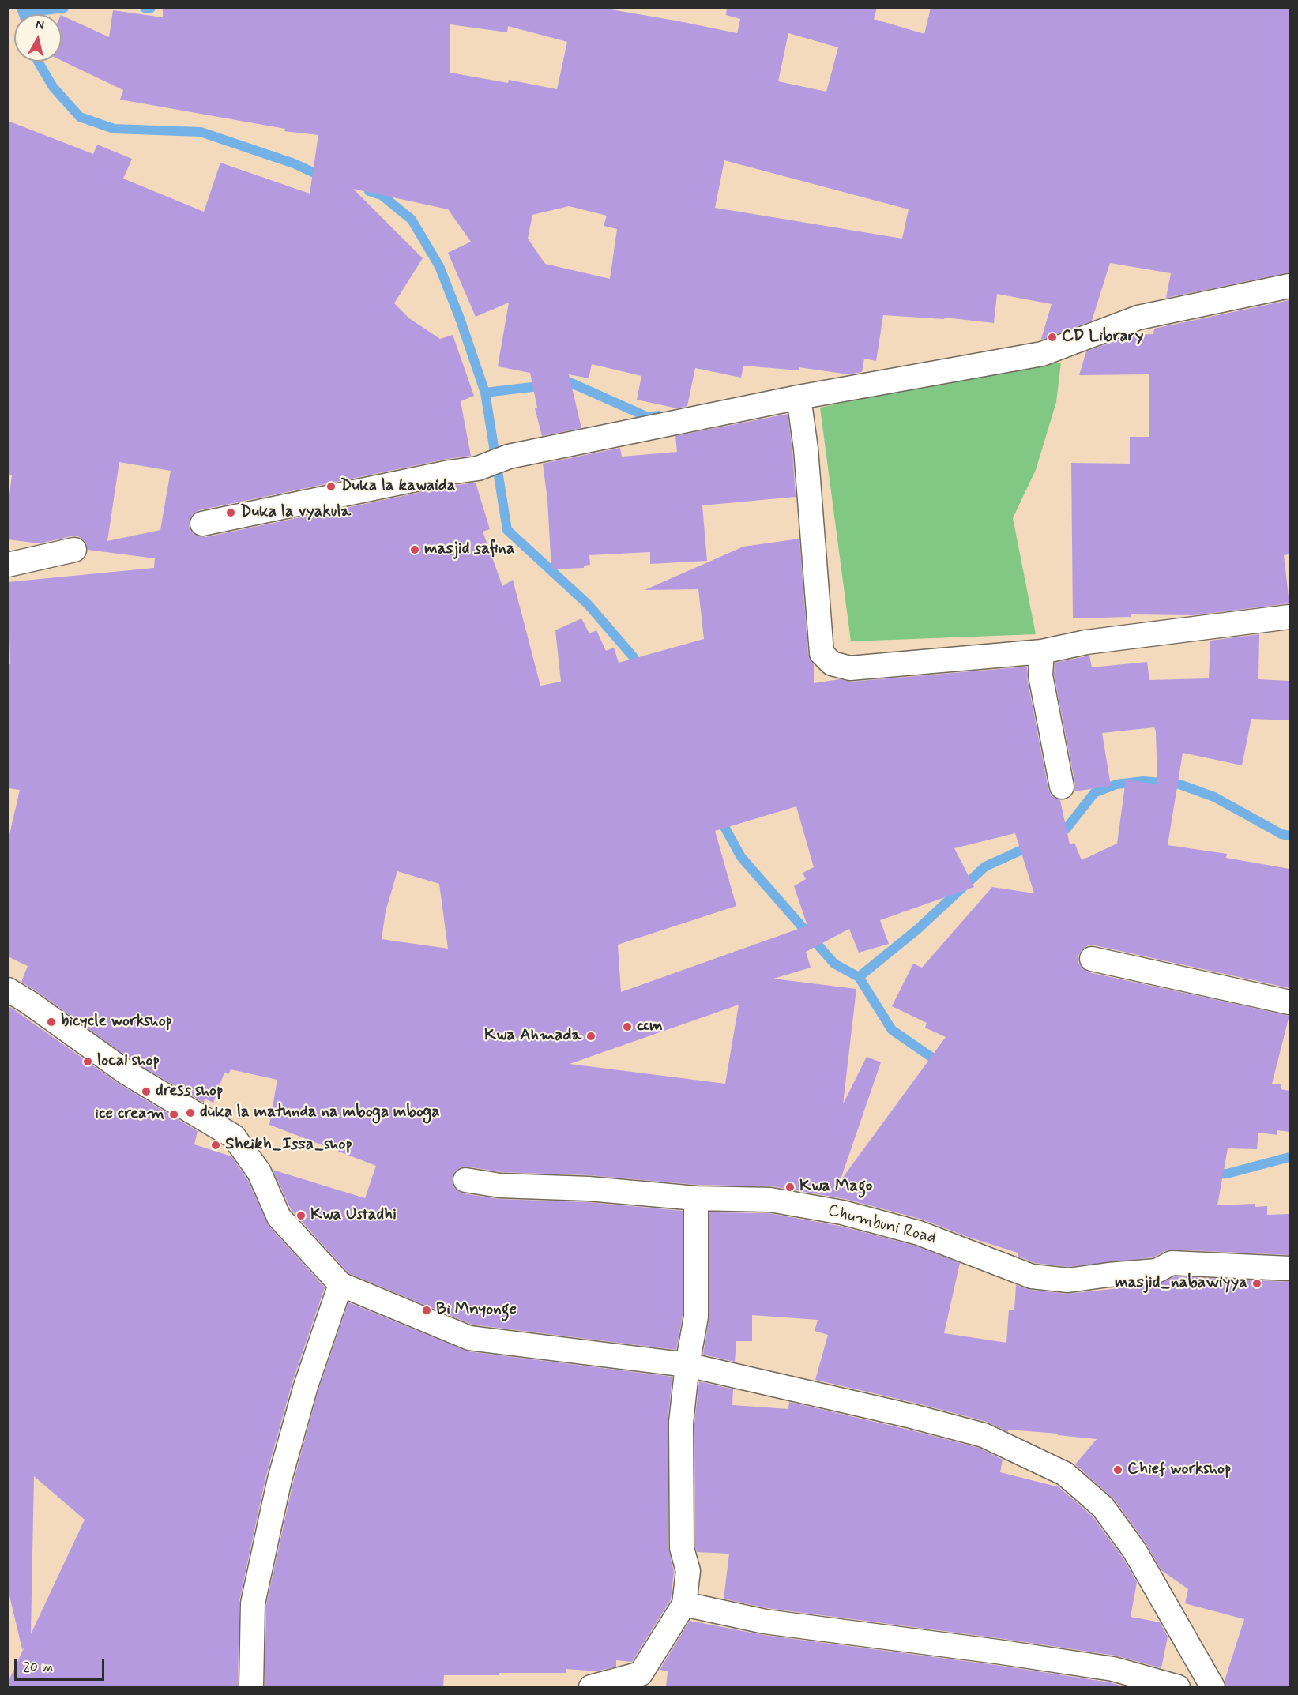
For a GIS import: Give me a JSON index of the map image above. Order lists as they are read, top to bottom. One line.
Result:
{"streets":{"street":["Chumbuni Road"]},"places":["CD Library","Duka la kawaida","Duka la vyakula","masjid safina","bicycle workshop","ccm","Kwa Ahmada","local shop","dress shop","duka la matunda na mboga mboga","ice cream","Sheikh_Issa_shop","Kwa Mago","Kwa Ustadhi","masjid_nabawiyya","Bi Mnyonge","Chief workshop"],"scale_bar":"20 m","north":"top"}
